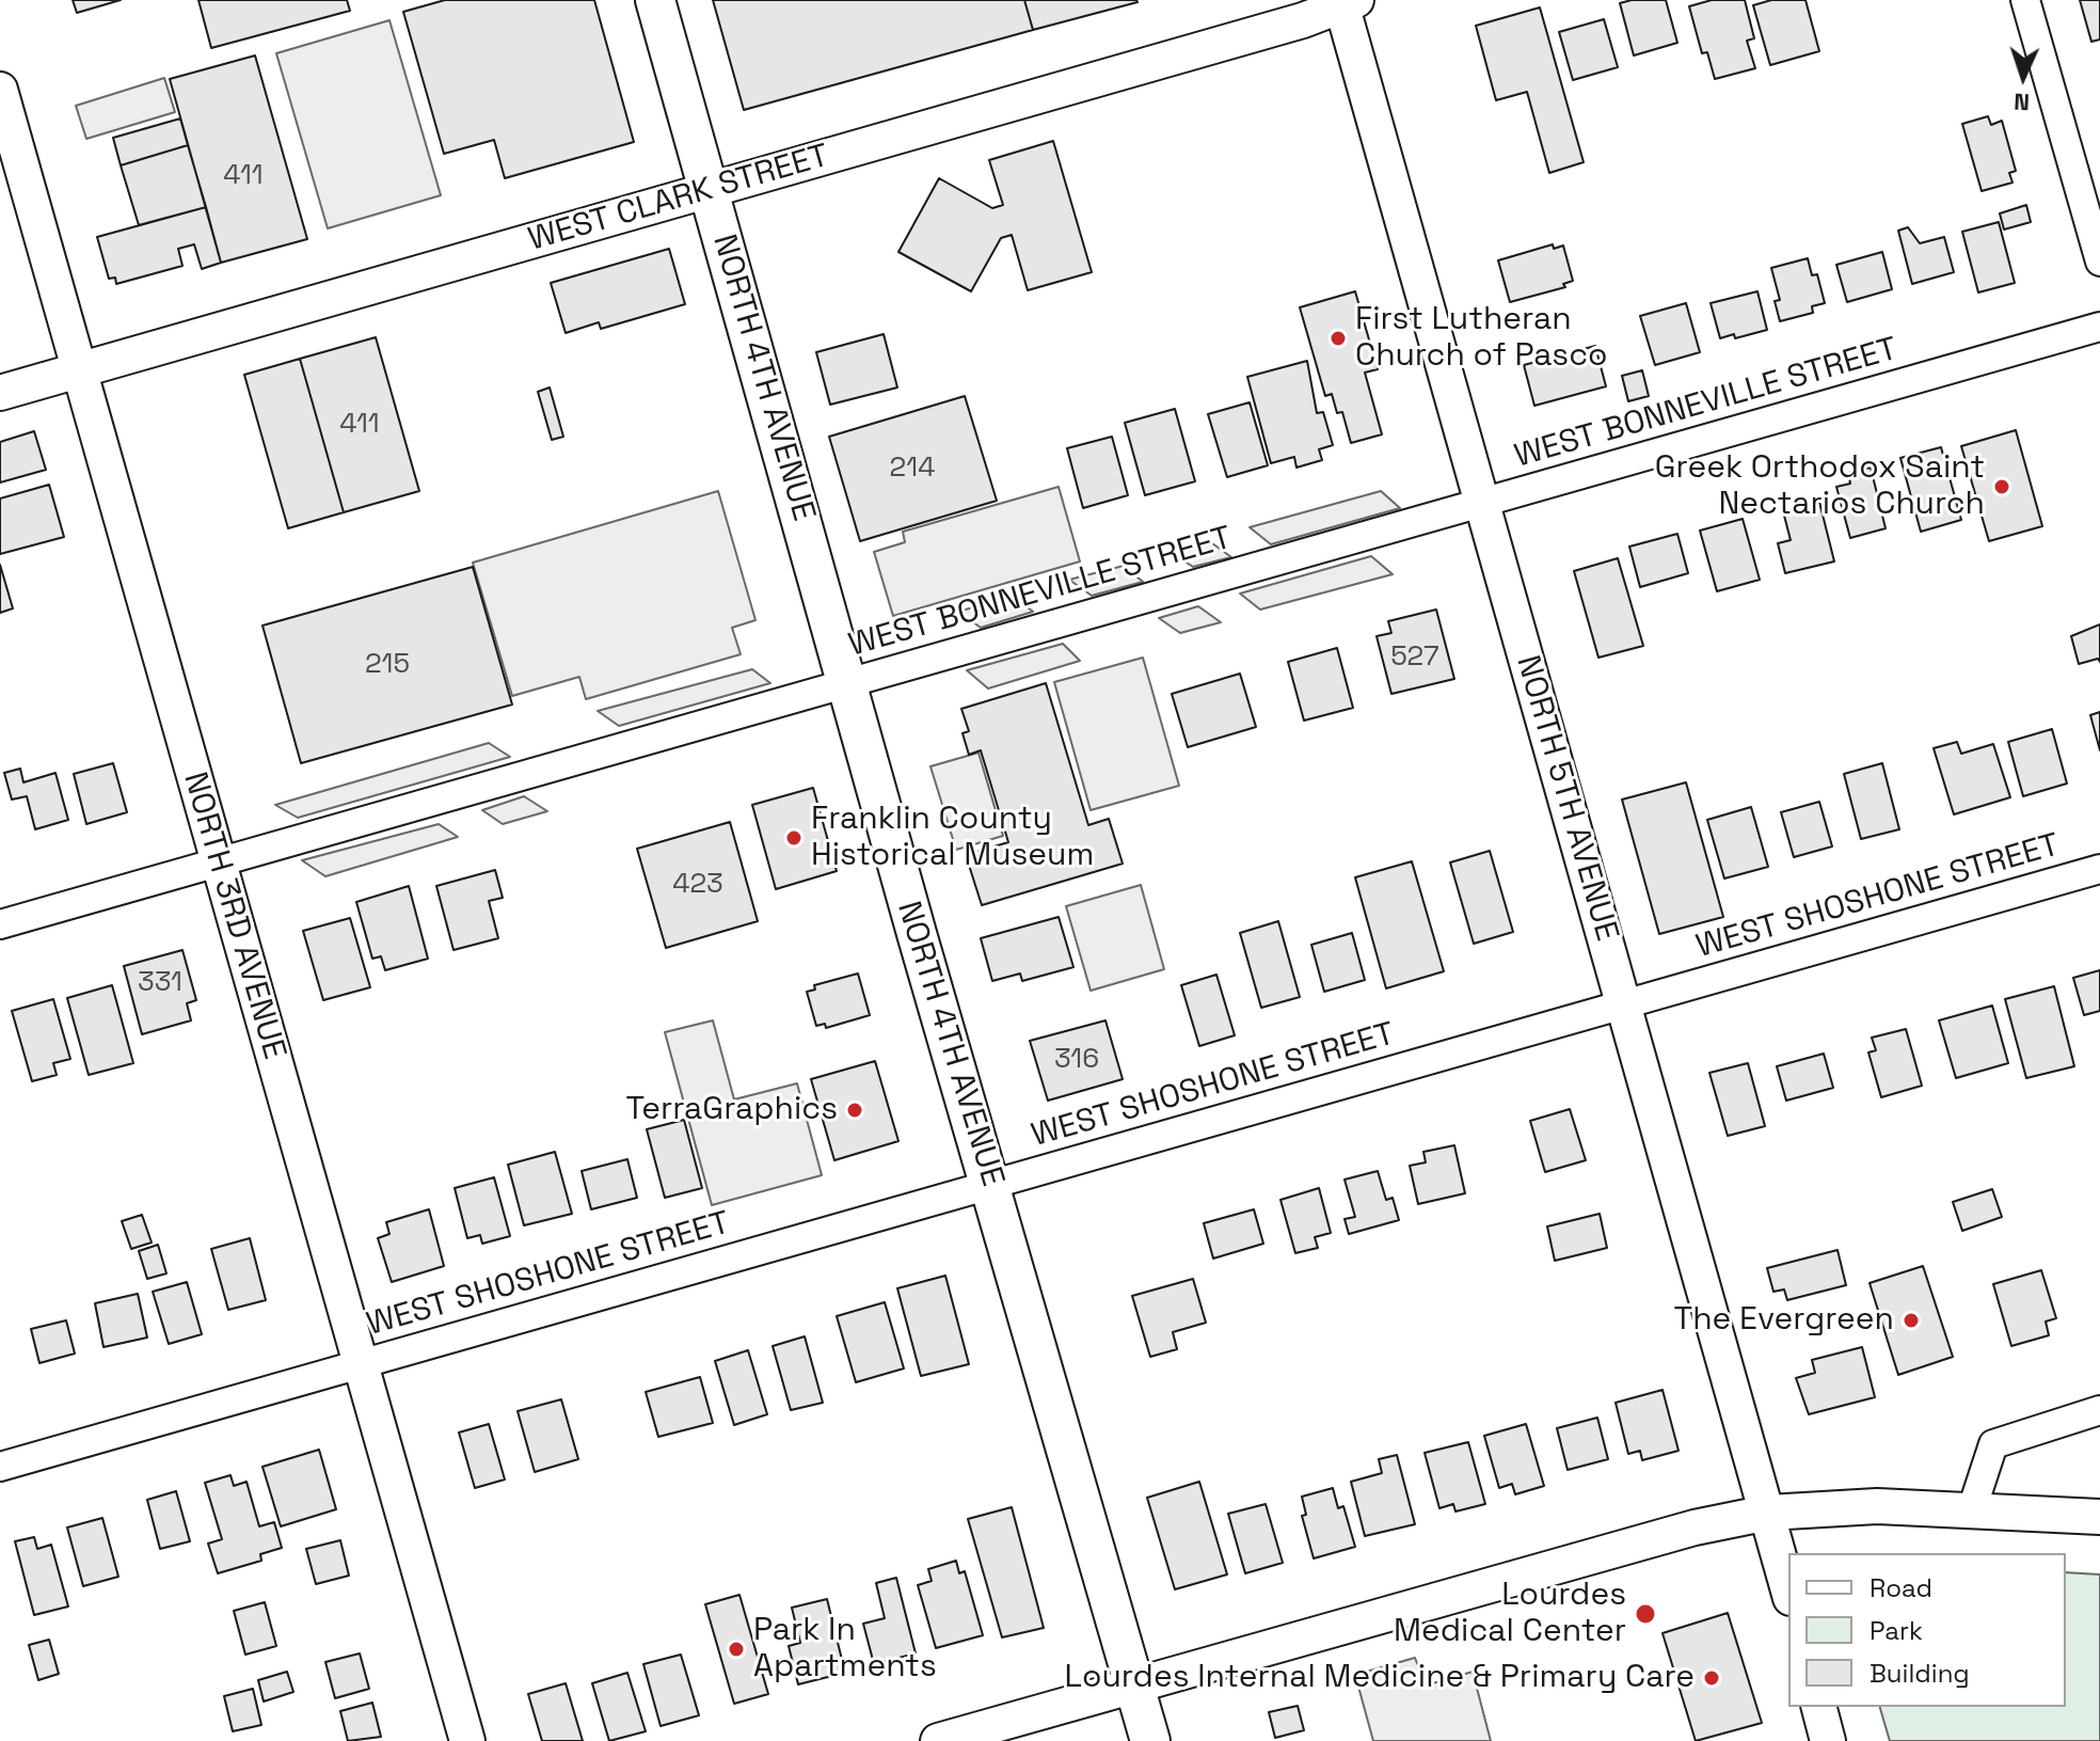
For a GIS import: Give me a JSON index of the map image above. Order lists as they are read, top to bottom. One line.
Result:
{"streets":{"main road":["NORTH 4TH AVENUE"],"street":["WEST CLARK STREET","WEST BONNEVILLE STREET","NORTH 5TH AVENUE","WEST SHOSHONE STREET","NORTH 3RD AVENUE"]},"crossings":[["WEST CLARK STREET","NORTH 4TH AVENUE"],["WEST CLARK STREET","NORTH 5TH AVENUE"],["WEST CLARK STREET","NORTH 3RD AVENUE"],["NORTH 4TH AVENUE","WEST BONNEVILLE STREET"],["NORTH 4TH AVENUE","WEST SHOSHONE STREET"],["WEST BONNEVILLE STREET","NORTH 5TH AVENUE"],["WEST BONNEVILLE STREET","NORTH 3RD AVENUE"],["NORTH 5TH AVENUE","WEST SHOSHONE STREET"],["WEST SHOSHONE STREET","NORTH 3RD AVENUE"]],"places":["First Lutheran Church of Pasco","Greek Orthodox Saint Nectarios Church","Franklin County Historical Museum","TerraGraphics","The Evergreen","Lourdes Medical Center","Park In Apartments","Lourdes Internal Medicine & Primary Care"],"house_numbers":["411","411","214","527","215","423","331","316"],"legend":["Road","Park","Building"],"north":"bottom"}
